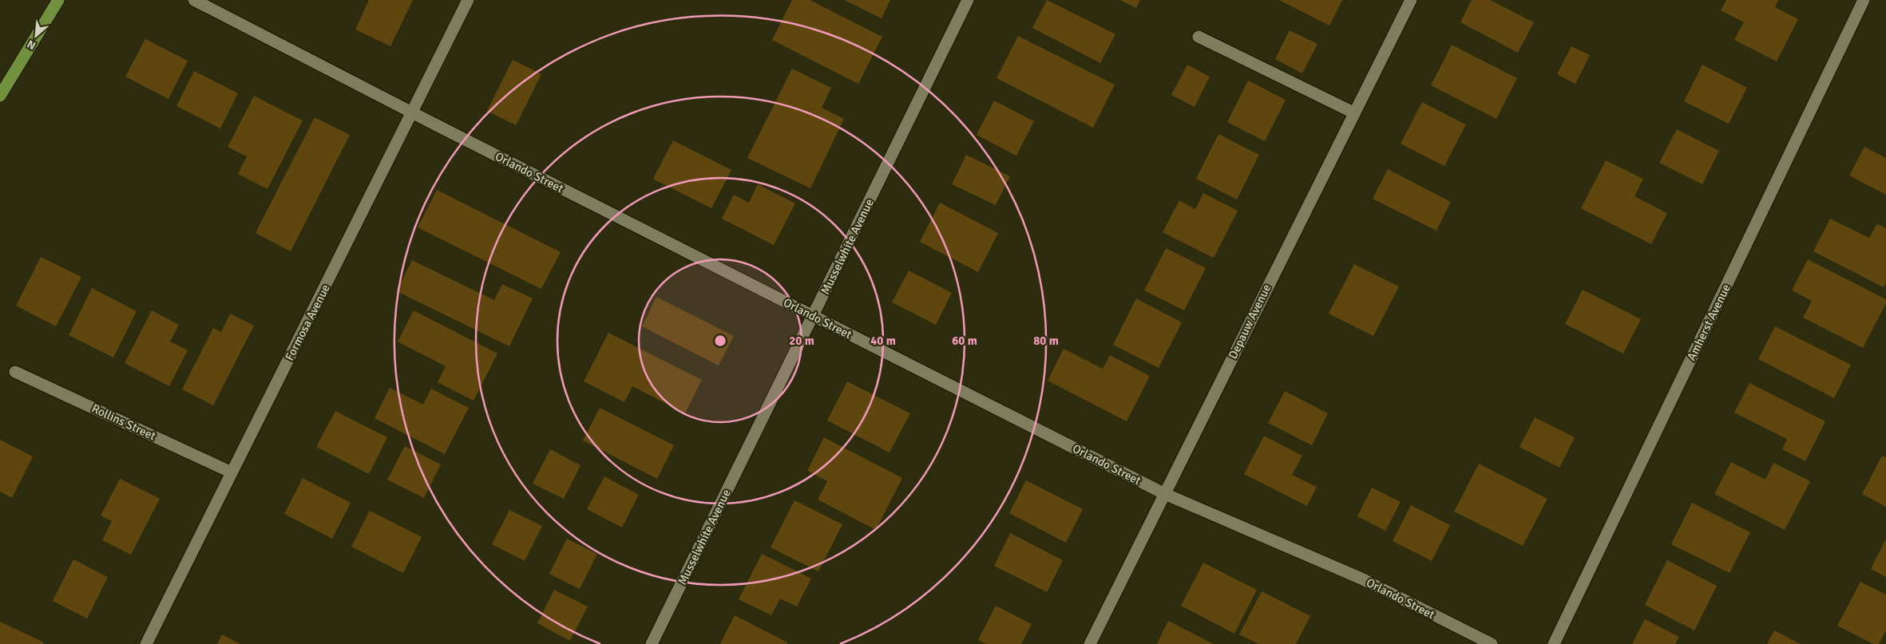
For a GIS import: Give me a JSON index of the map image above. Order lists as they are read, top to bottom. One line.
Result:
{"streets":{"street":["Orlando Street","Musselwhite Avenue","Depauw Avenue","Formosa Avenue","Amherst Avenue","Rollins Street"]},"crossings":[["Orlando Street","Musselwhite Avenue"],["Orlando Street","Depauw Avenue"],["Orlando Street","Formosa Avenue"],["Formosa Avenue","Rollins Street"]],"north":"bottom left","rings":["20 m","40 m","60 m","80 m"]}
